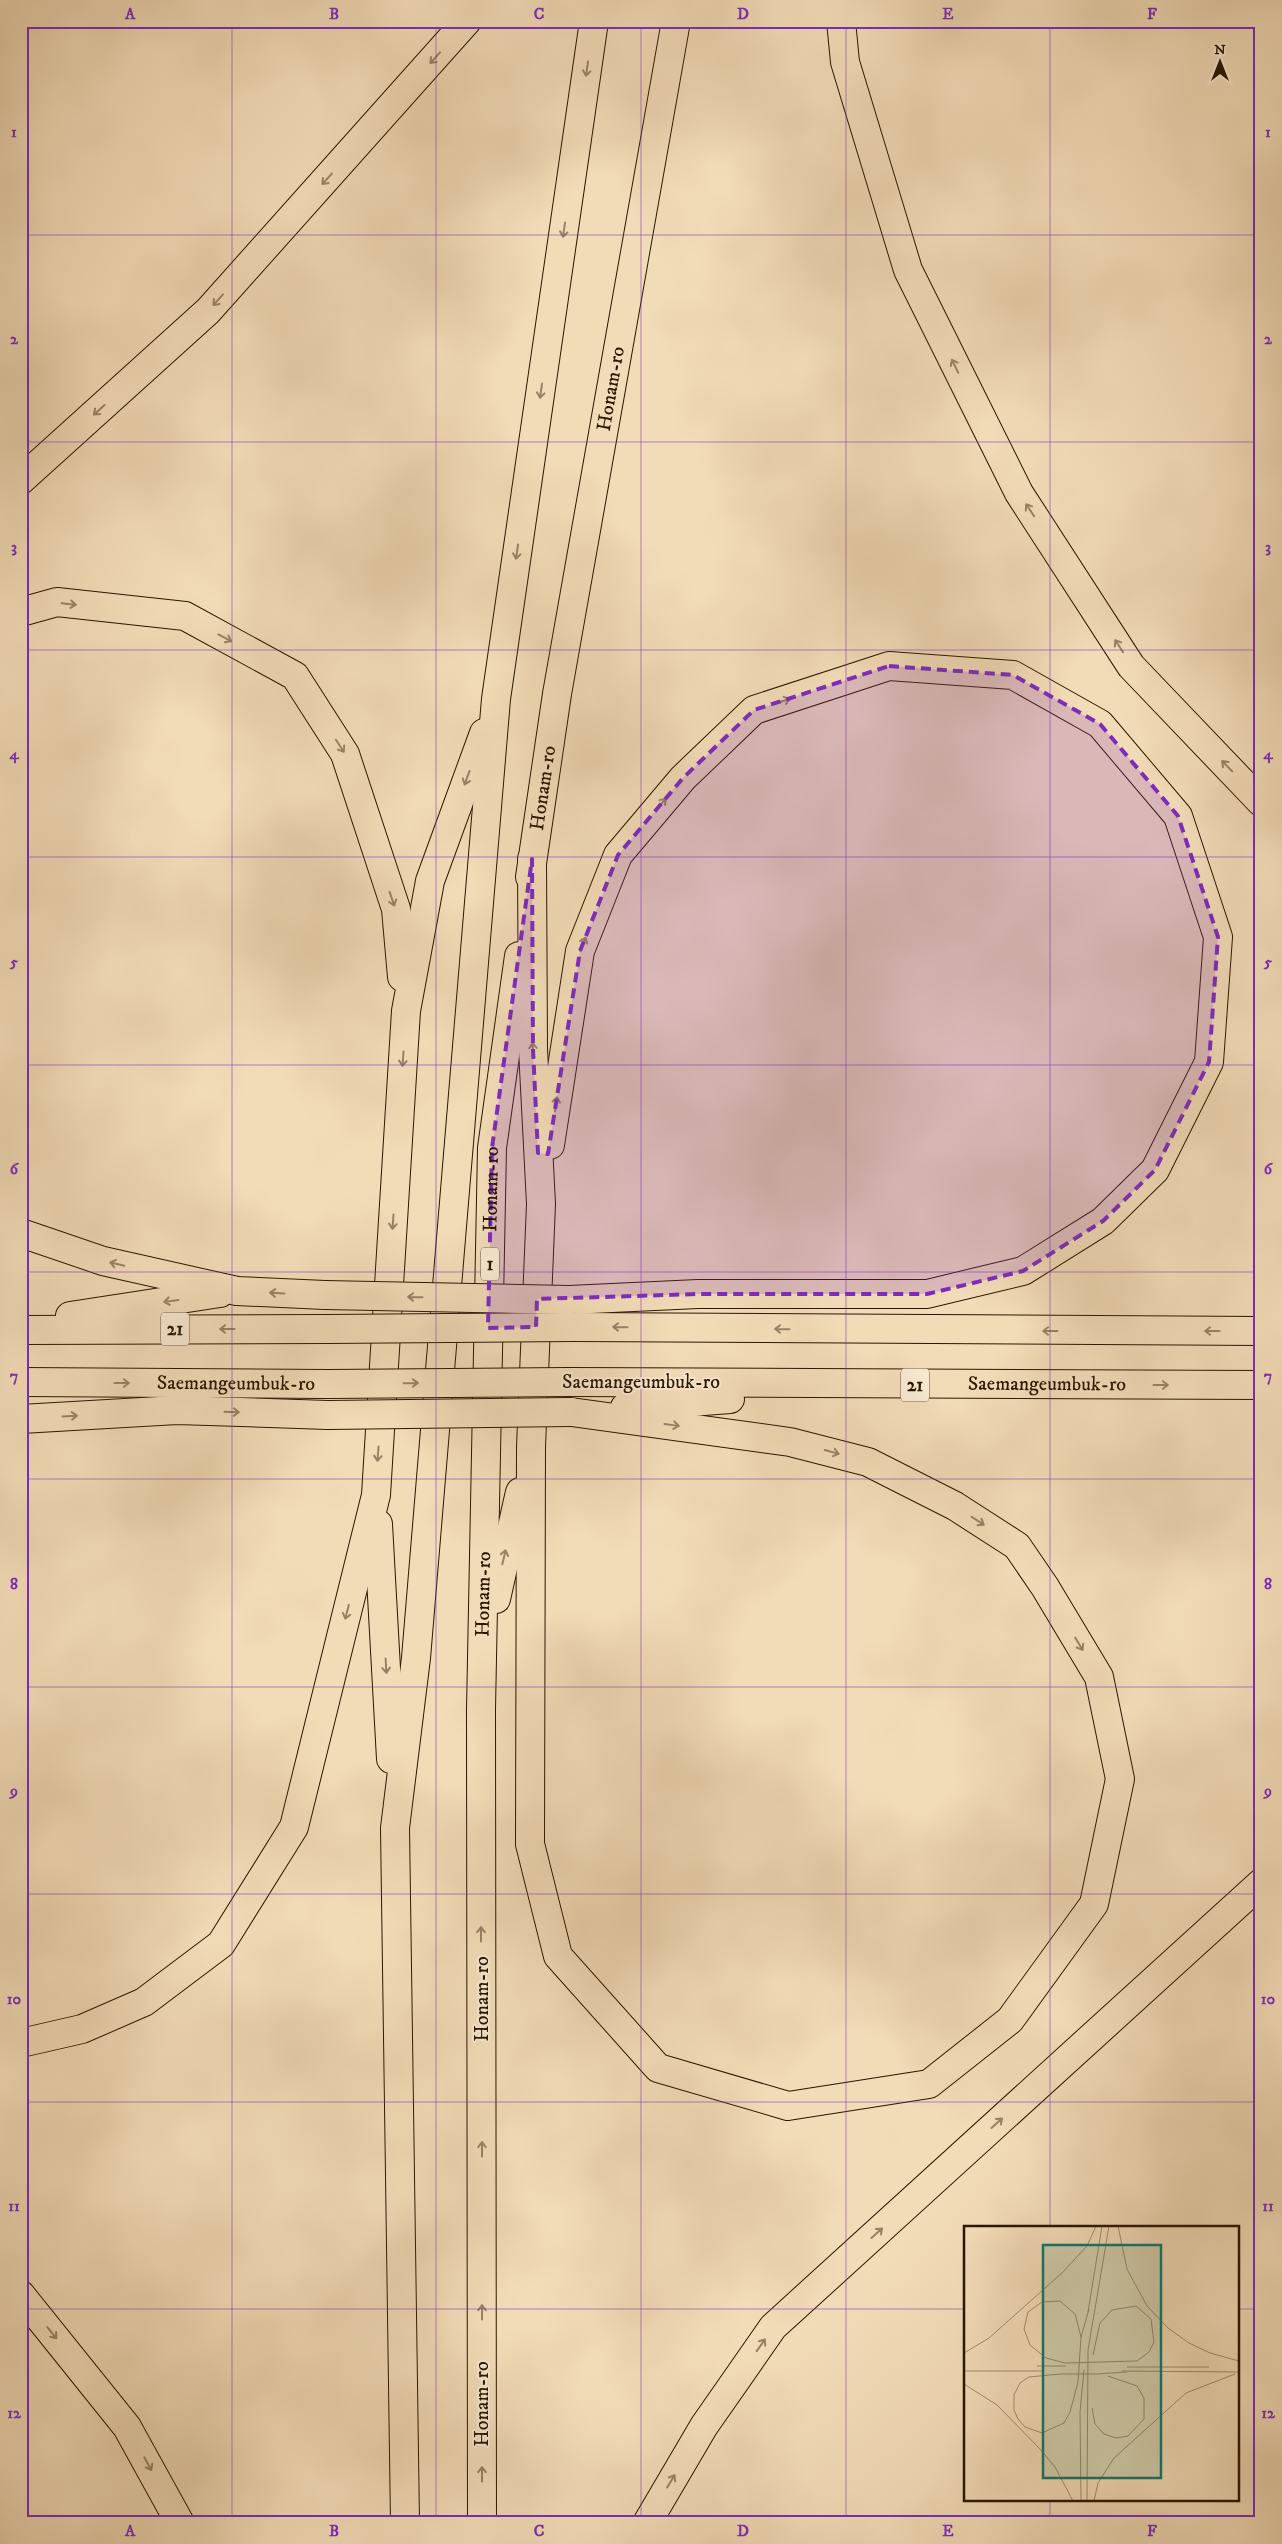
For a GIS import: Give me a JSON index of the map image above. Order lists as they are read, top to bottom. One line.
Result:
{"streets":{"highway":["Honam-ro","1","21","Saemangeumbuk-ro"]},"north":"top","grid":{"columns":["A","B","C","D","E","F"],"rows":["1","2","3","4","5","6","7","8","9","10","11","12"]}}
